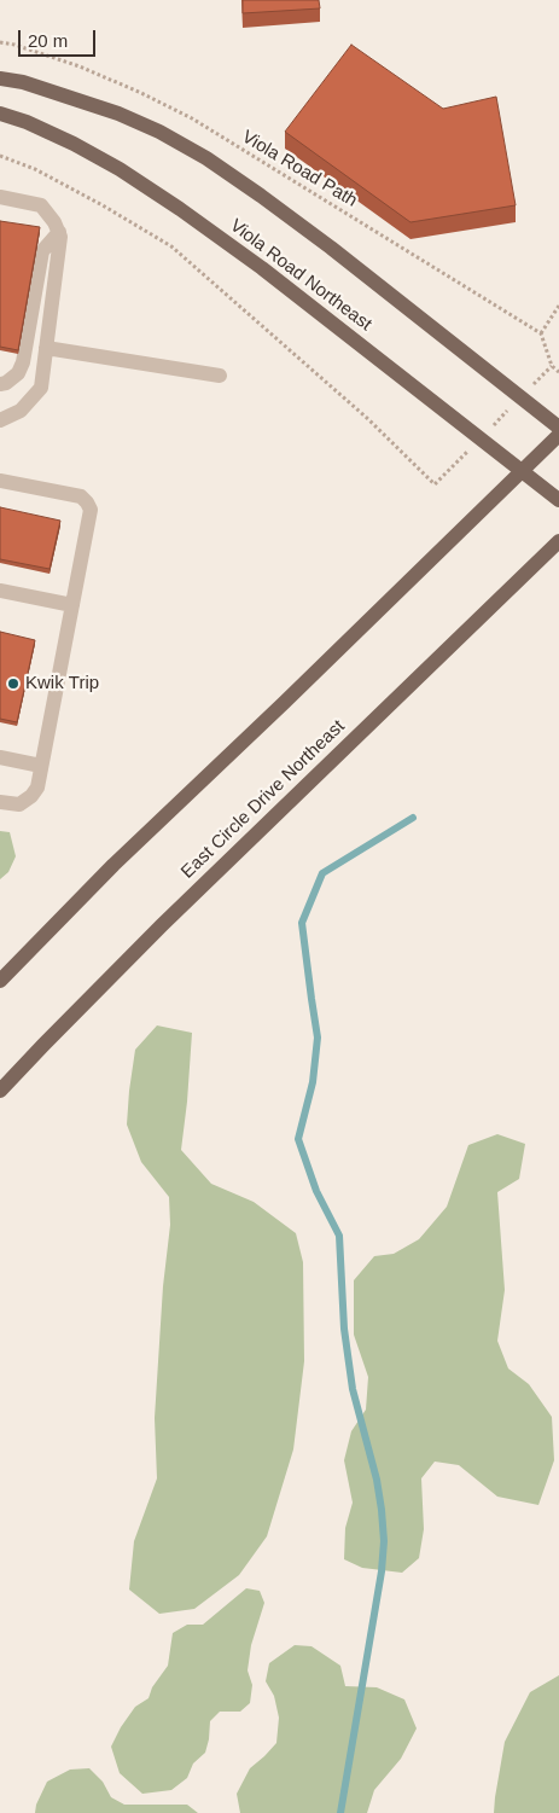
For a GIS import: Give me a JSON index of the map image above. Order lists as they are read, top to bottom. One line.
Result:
{"streets":{"main road":["Viola Road Northeast","East Circle Drive Northeast"],"path":["Viola Road Path"]},"places":["Kwik Trip"],"scale_bar":"20 m"}
